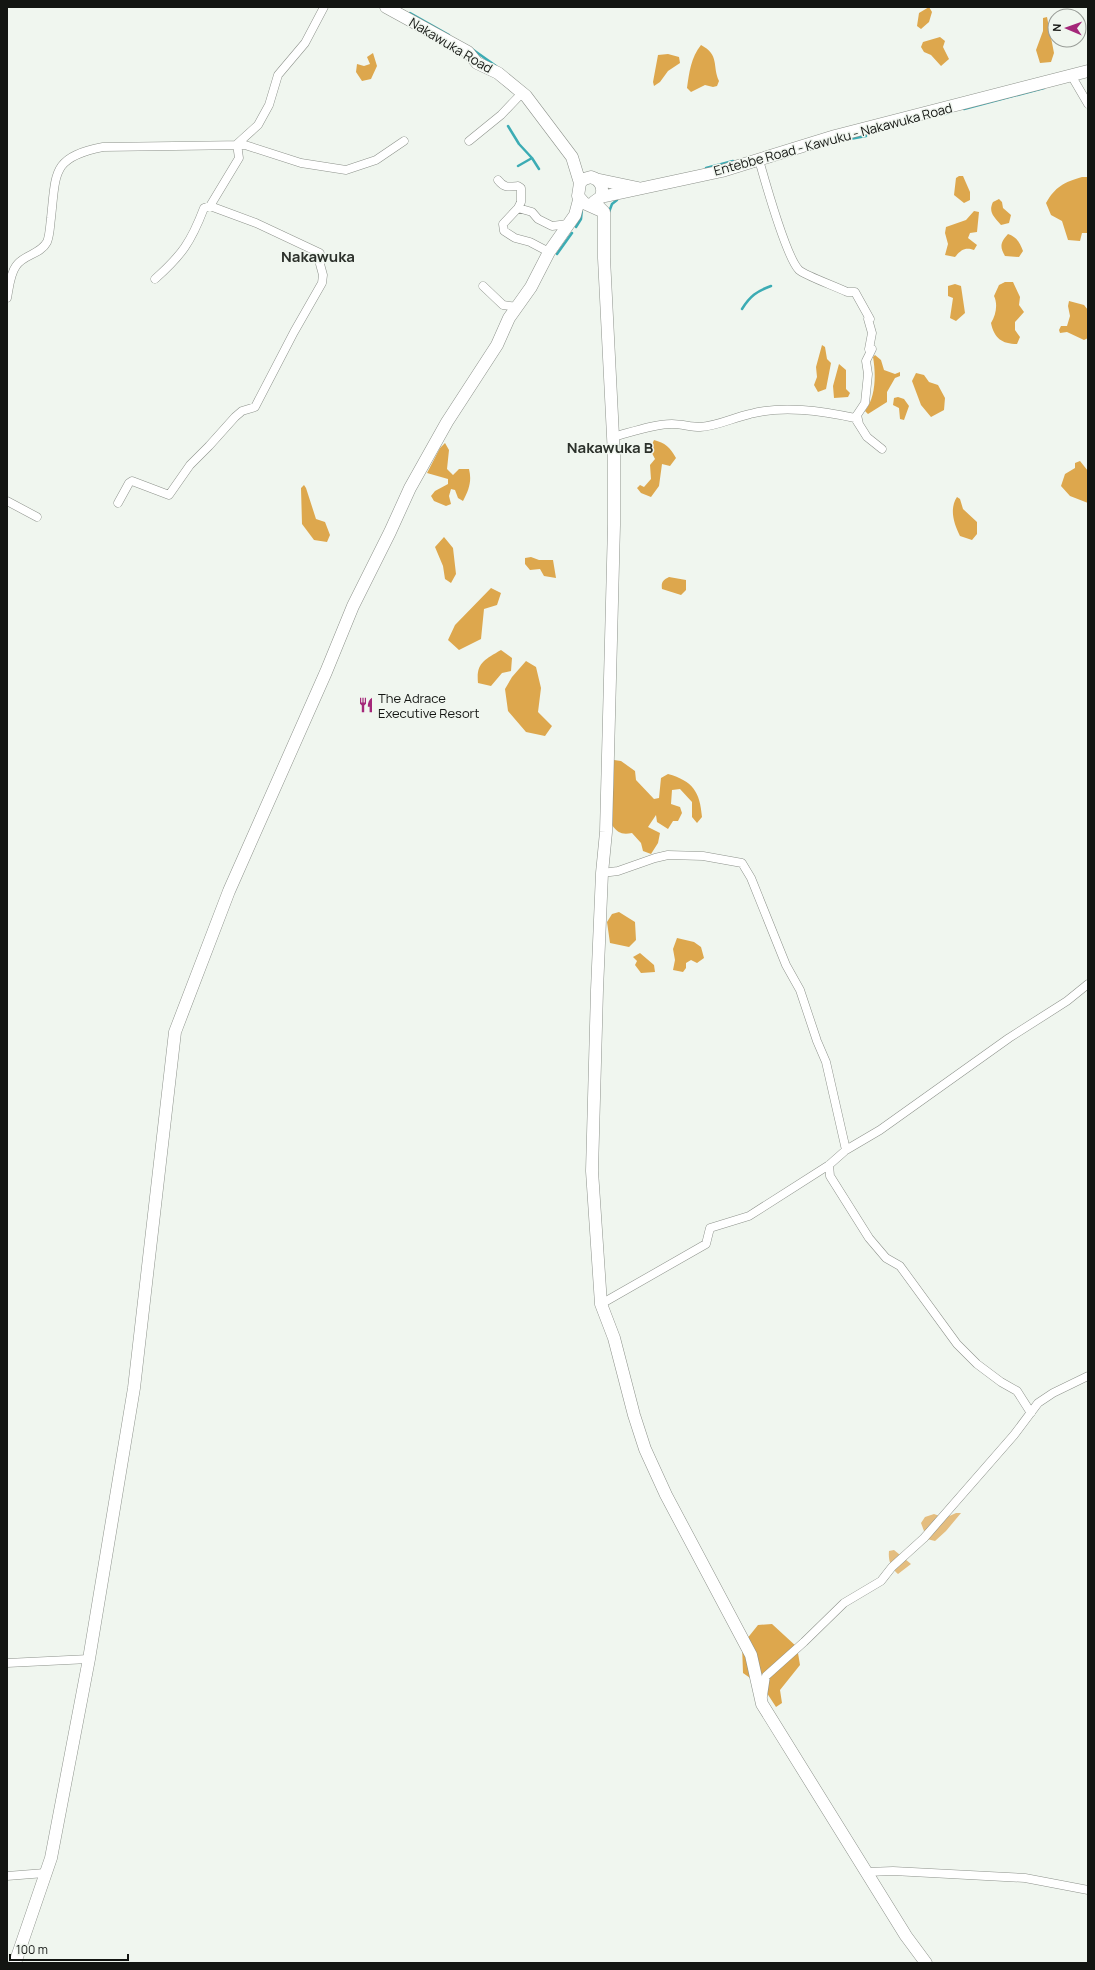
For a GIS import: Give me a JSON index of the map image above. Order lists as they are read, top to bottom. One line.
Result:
{"streets":{"main road":["Nakawuka Road","Entebbe Road - Kawuku - Nakawuka Road"]},"districts":["Nakawuka","Nakawuka B"],"places":{"restaurant":["The Adrace Executive Resort"]},"scale_bar":"100 m","north":"left"}
